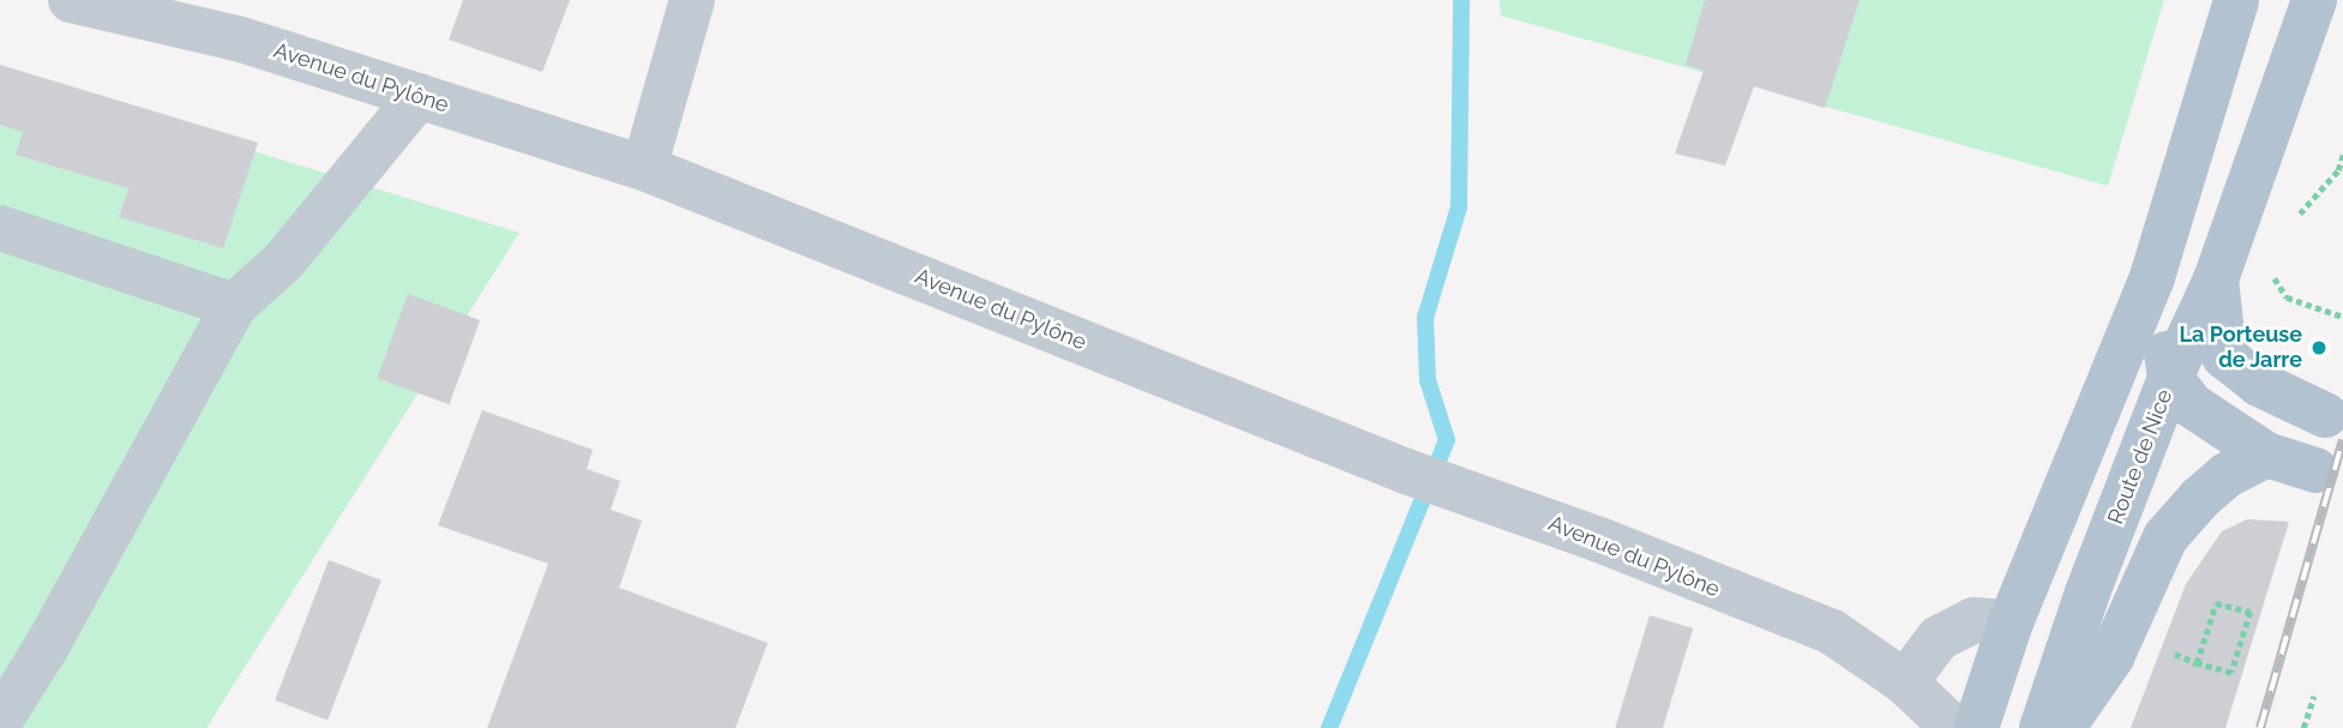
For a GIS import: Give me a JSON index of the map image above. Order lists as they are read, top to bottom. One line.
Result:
{"streets":{"main road":["Route de Nice"],"street":["Avenue du Pylône"]},"places":["La Porteuse de Jarre"]}
